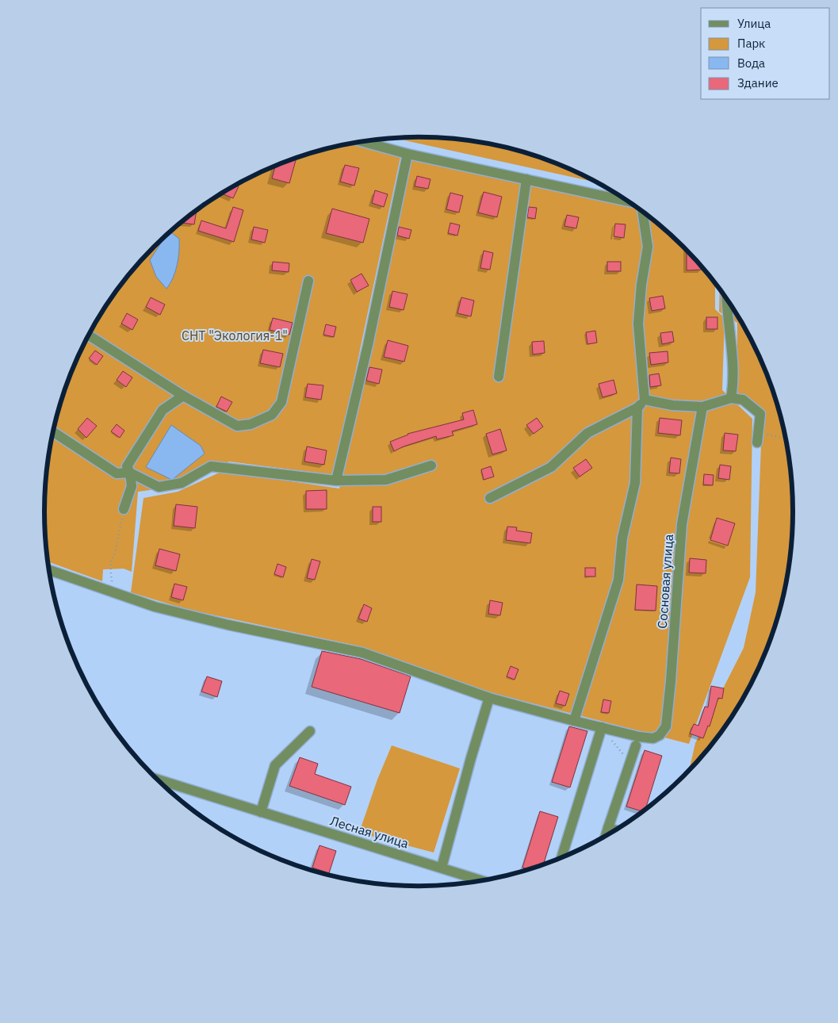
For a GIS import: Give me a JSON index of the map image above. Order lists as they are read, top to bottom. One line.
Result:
{"streets":{"street":["Сосновая улица","Лесная улица"]},"parks":["СНТ \"Экология-1\""],"legend":["Улица","Парк","Вода","Здание"]}
